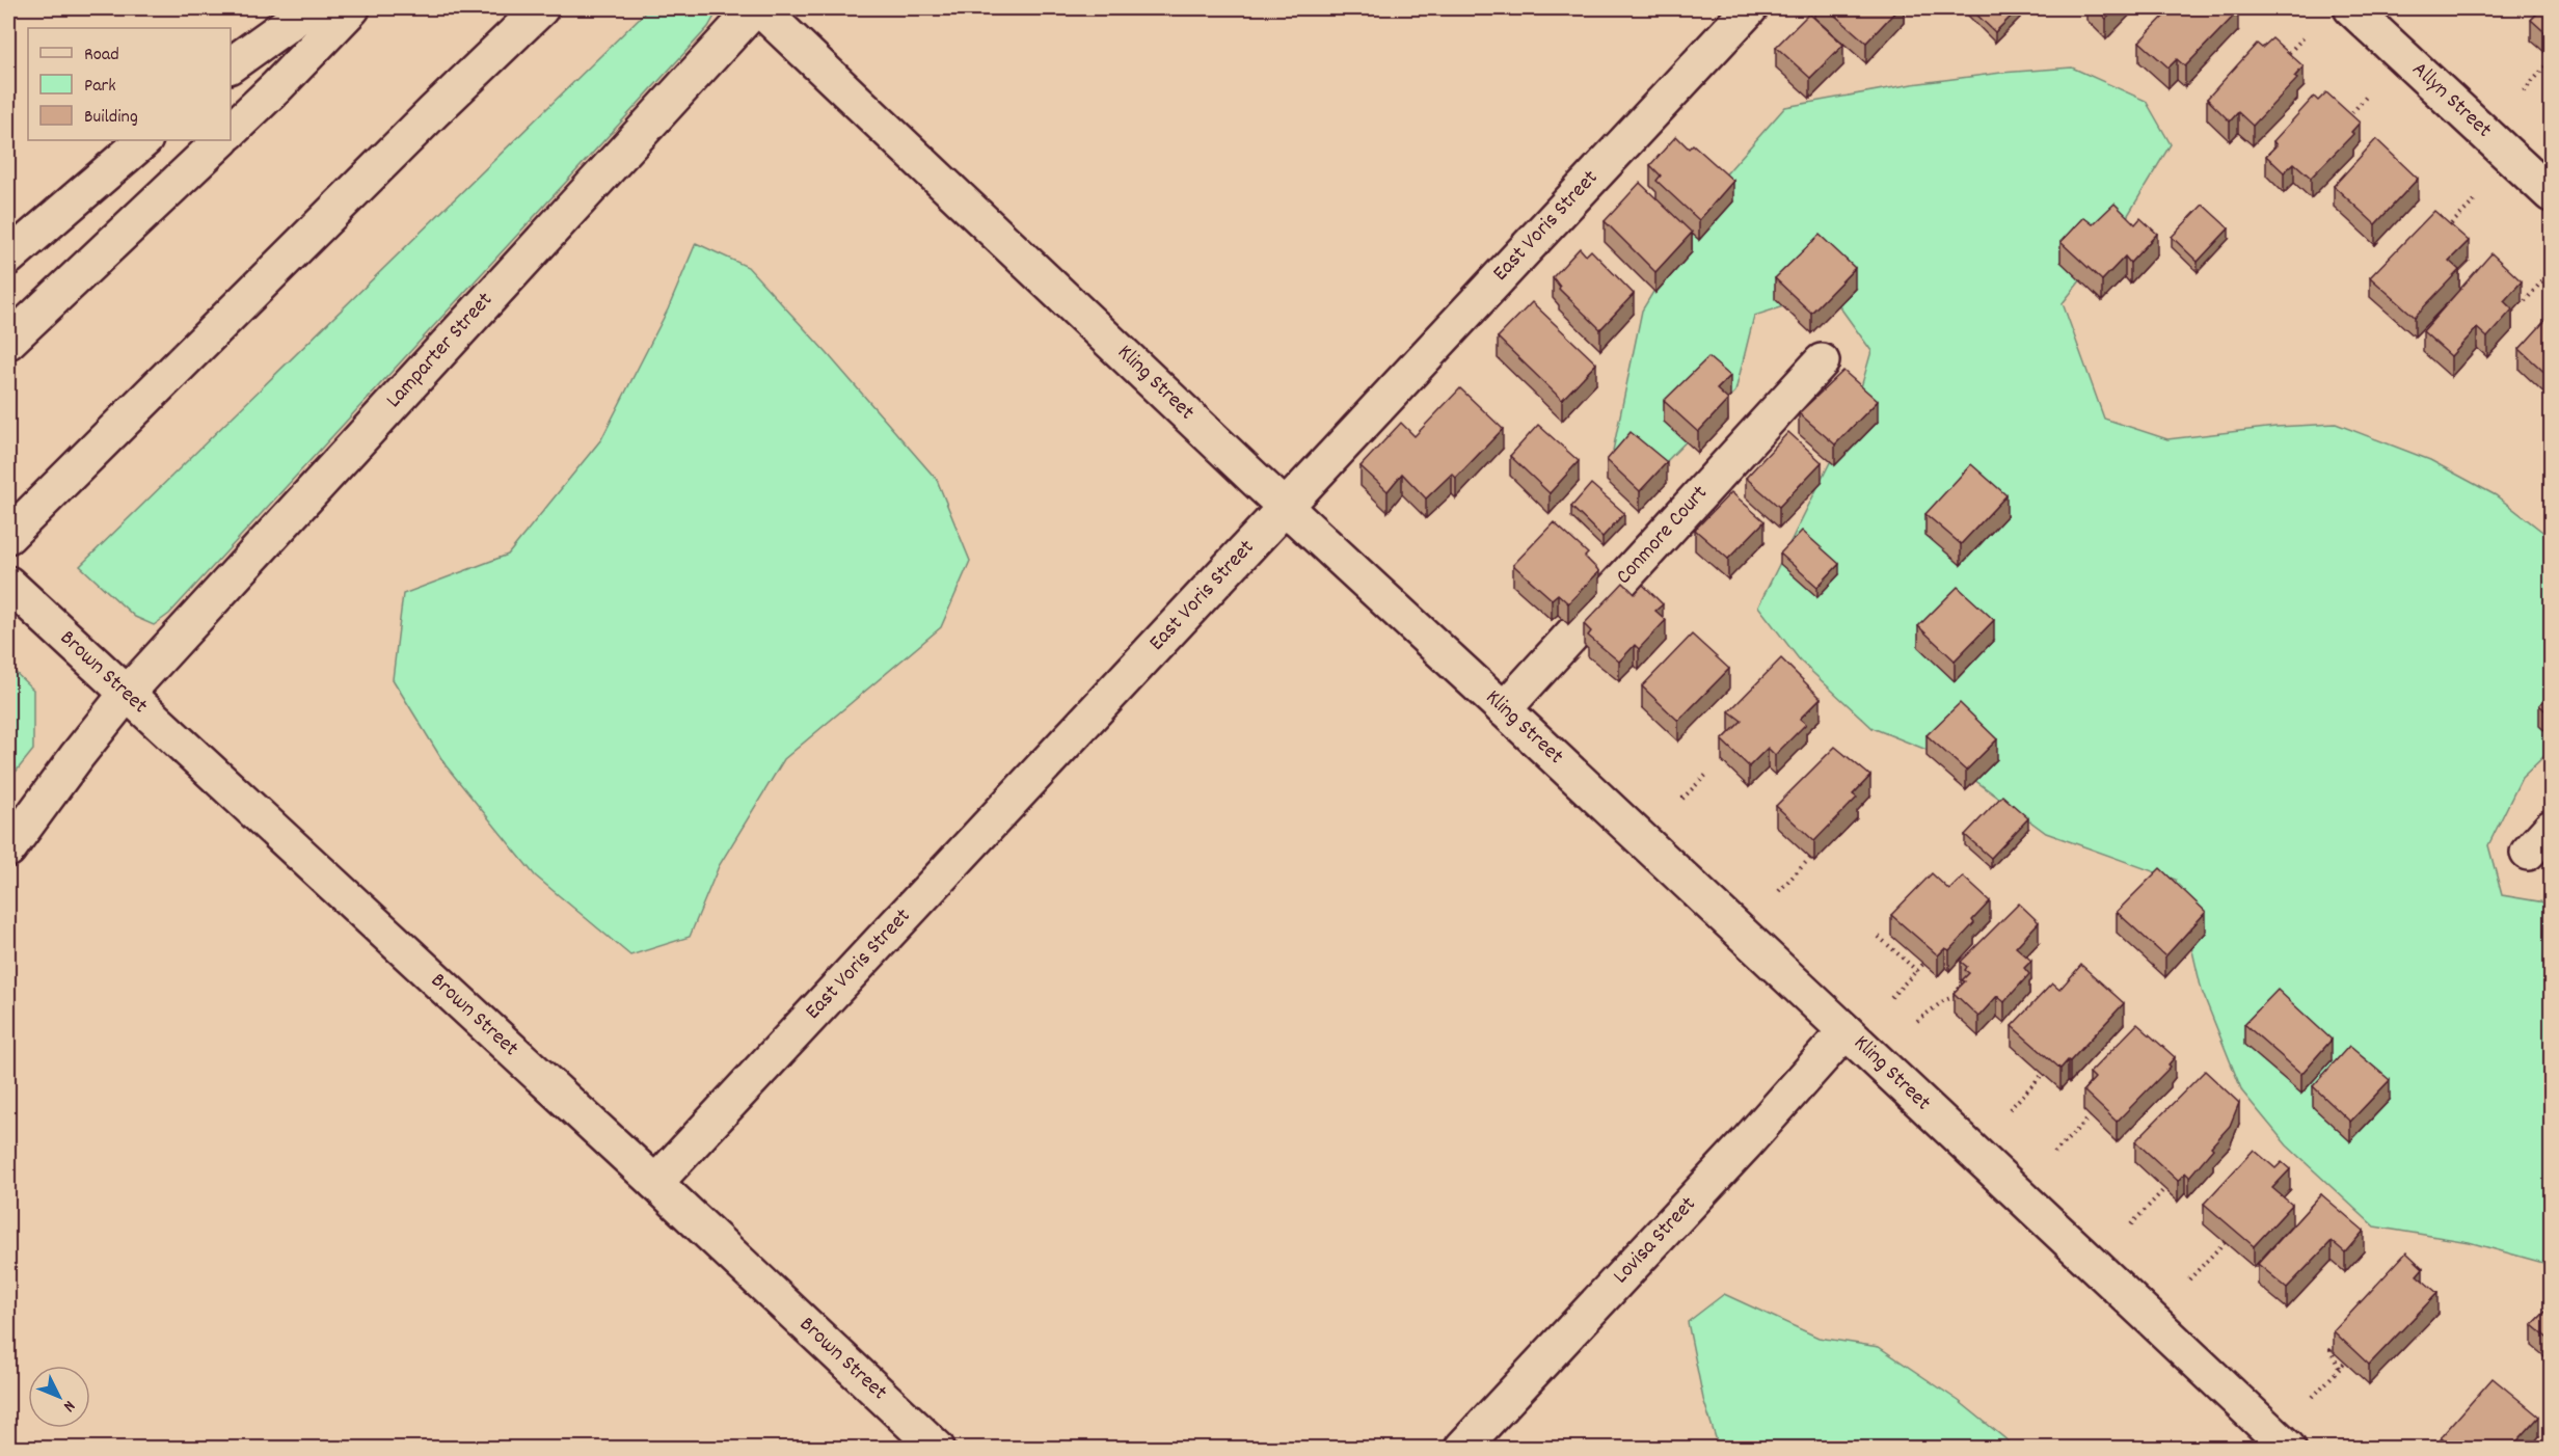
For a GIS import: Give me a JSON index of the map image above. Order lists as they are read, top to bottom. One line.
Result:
{"streets":{"main road":["Allyn Street","East Voris Street","Lamparter Street","Kling Street","Conmore Court","Brown Street","Lovisa Street"]},"crossings":[["East Voris Street","Kling Street"],["East Voris Street","Brown Street"],["Lamparter Street","Kling Street"],["Lamparter Street","Brown Street"],["Kling Street","Conmore Court"],["Kling Street","Lovisa Street"]],"legend":["Road","Park","Building"],"north":"bottom right"}
